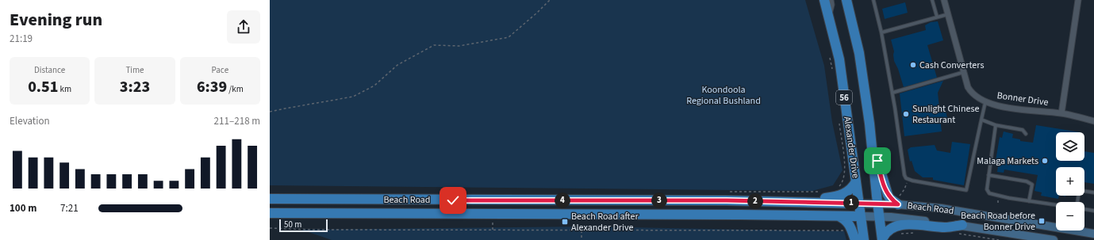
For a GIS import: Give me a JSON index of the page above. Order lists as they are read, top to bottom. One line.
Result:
{"streets":{"main road":["56","Alexander Drive","Beach Road"],"street":["Bonner Drive"]},"crossings":[["Alexander Drive","Beach Road"]],"parks":["Koondoola Regional Bushland"],"places":{"other":["Cash Converters","Sunlight Chinese Restaurant","Malaga Markets"],"transit":["Beach Road before Bonner Drive","Beach Road after Alexander Drive"]},"scale_bar":"50 m","page":{"heading":["Evening run","21:19"],"stats":[["Distance","0.51 km"],["Time","3:23"],["Pace","6:39 /km"]],"chart":["Elevation","211–218 m"],"map_buttons":["+","−"],"pins":["3","4","2","1"],"list":[{"name":"100 m","note":"7:21"}],"scale":"50 m"}}
